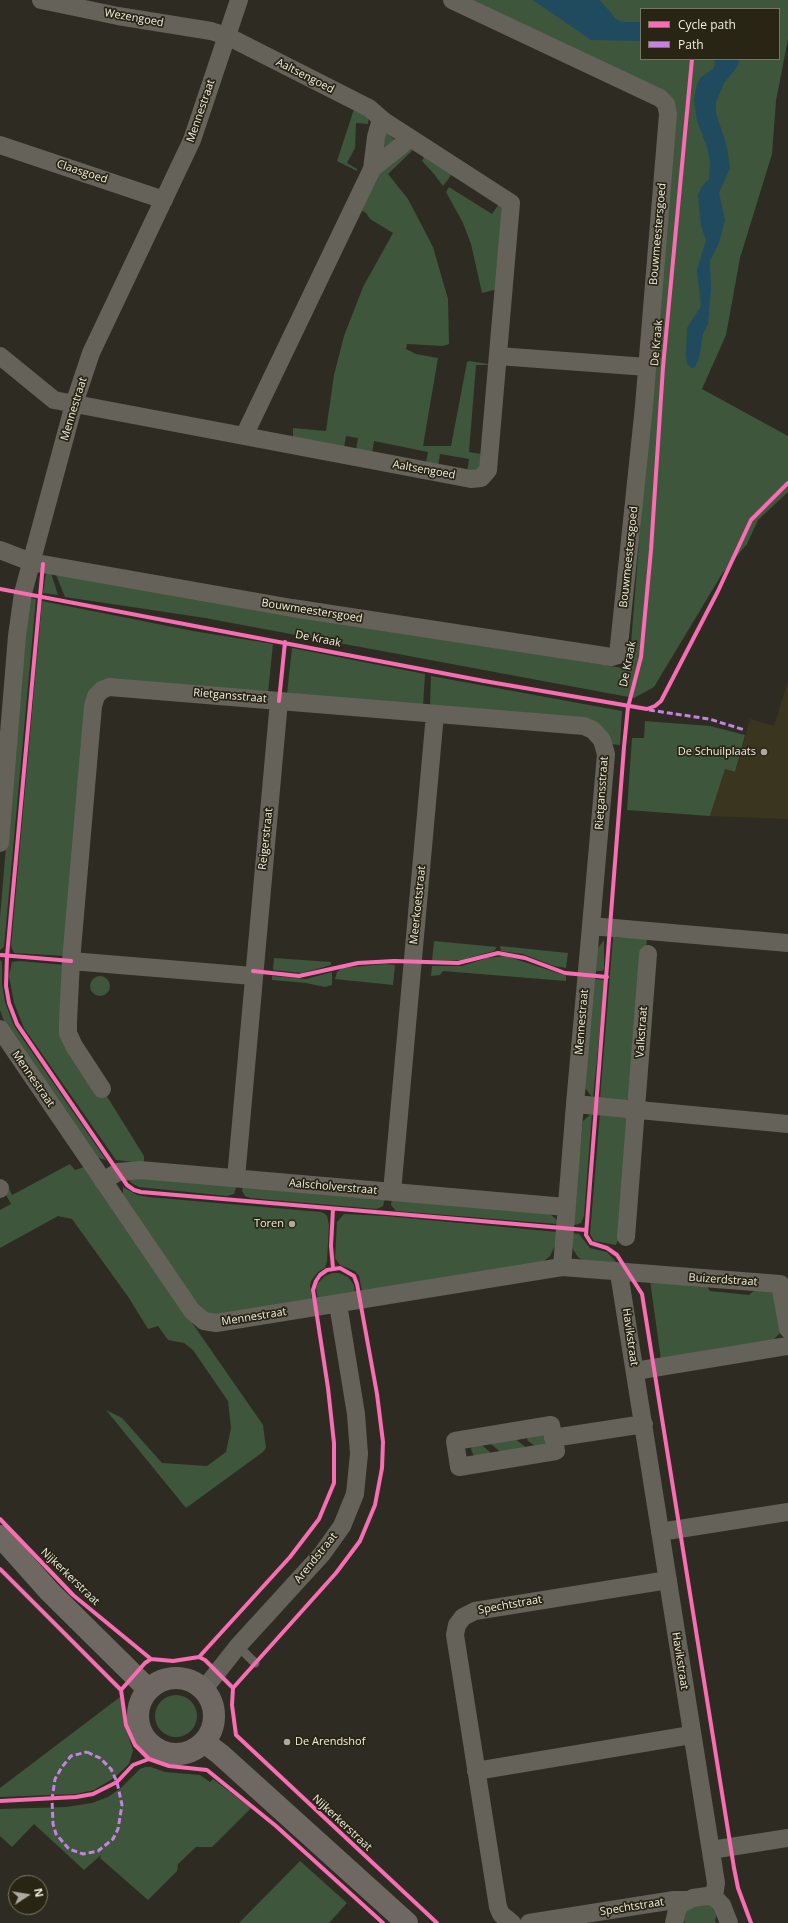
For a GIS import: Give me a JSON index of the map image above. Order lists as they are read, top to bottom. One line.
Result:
{"streets":{"main road":["Nijkerkerstraat"],"street":["Wezengoed","Aaltsengoed","Mennestraat","Claasgoed","Bouwmeestersgoed","Rietgansstraat","Reigerstraat","Meerkoetstraat","Valkstraat","Aalscholverstraat","Buizerdstraat","Havikstraat","Arendstraat","Spechtstraat"],"cycle path":["De Kraak"]},"crossings":[["Wezengoed","Aaltsengoed"],["Wezengoed","Mennestraat"],["Aaltsengoed","Mennestraat"],["Mennestraat","Claasgoed"],["Mennestraat","Bouwmeestersgoed"],["Mennestraat","Rietgansstraat"],["Mennestraat","Aalscholverstraat"],["Mennestraat","Buizerdstraat"],["Mennestraat","Havikstraat"],["Mennestraat","Arendstraat"],["Rietgansstraat","Reigerstraat"],["Rietgansstraat","Meerkoetstraat"],["Reigerstraat","Aalscholverstraat"],["Meerkoetstraat","Aalscholverstraat"],["Buizerdstraat","Havikstraat"],["Havikstraat","Spechtstraat"],["Arendstraat","Nijkerkerstraat"]],"places":["De Schuilplaats","Toren","De Arendshof"],"legend":["Cycle path","Path"],"north":"right"}
